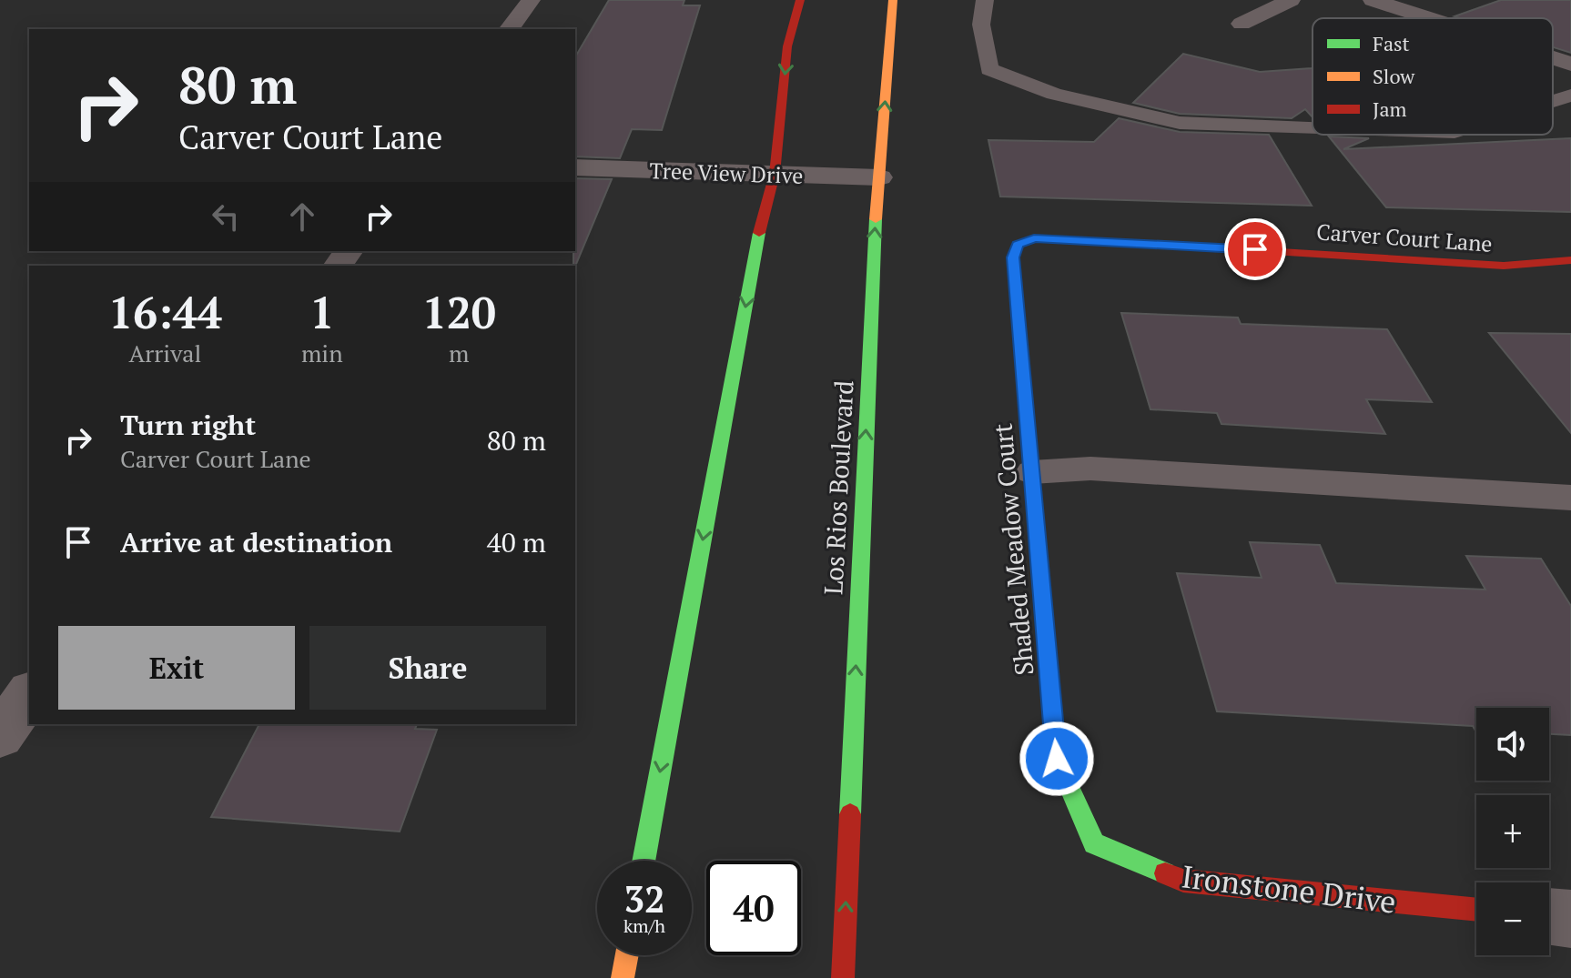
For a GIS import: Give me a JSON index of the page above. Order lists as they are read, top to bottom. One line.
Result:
{"streets":{"main road":["Carver Court Lane","Los Rios Boulevard","Shaded Meadow Court","Ironstone Drive"],"street":["Tree View Drive"]},"crossings":[["Tree View Drive","Los Rios Boulevard"],["Carver Court Lane","Shaded Meadow Court"],["Shaded Meadow Court","Ironstone Drive"]],"legend":["Fast","Slow","Jam"],"page":{"turn":["80 m","Carver Court Lane"],"eta":["16:44","Arrival","1","min","120","m"],"list":[{"name":"Turn right","note":"Carver Court Lane","value":"80 m"},{"name":"Arrive at destination","value":"40 m"}],"buttons":["Exit","Share"],"map_buttons":["+","−"],"speed":"32 km/h","limit":"40"}}
